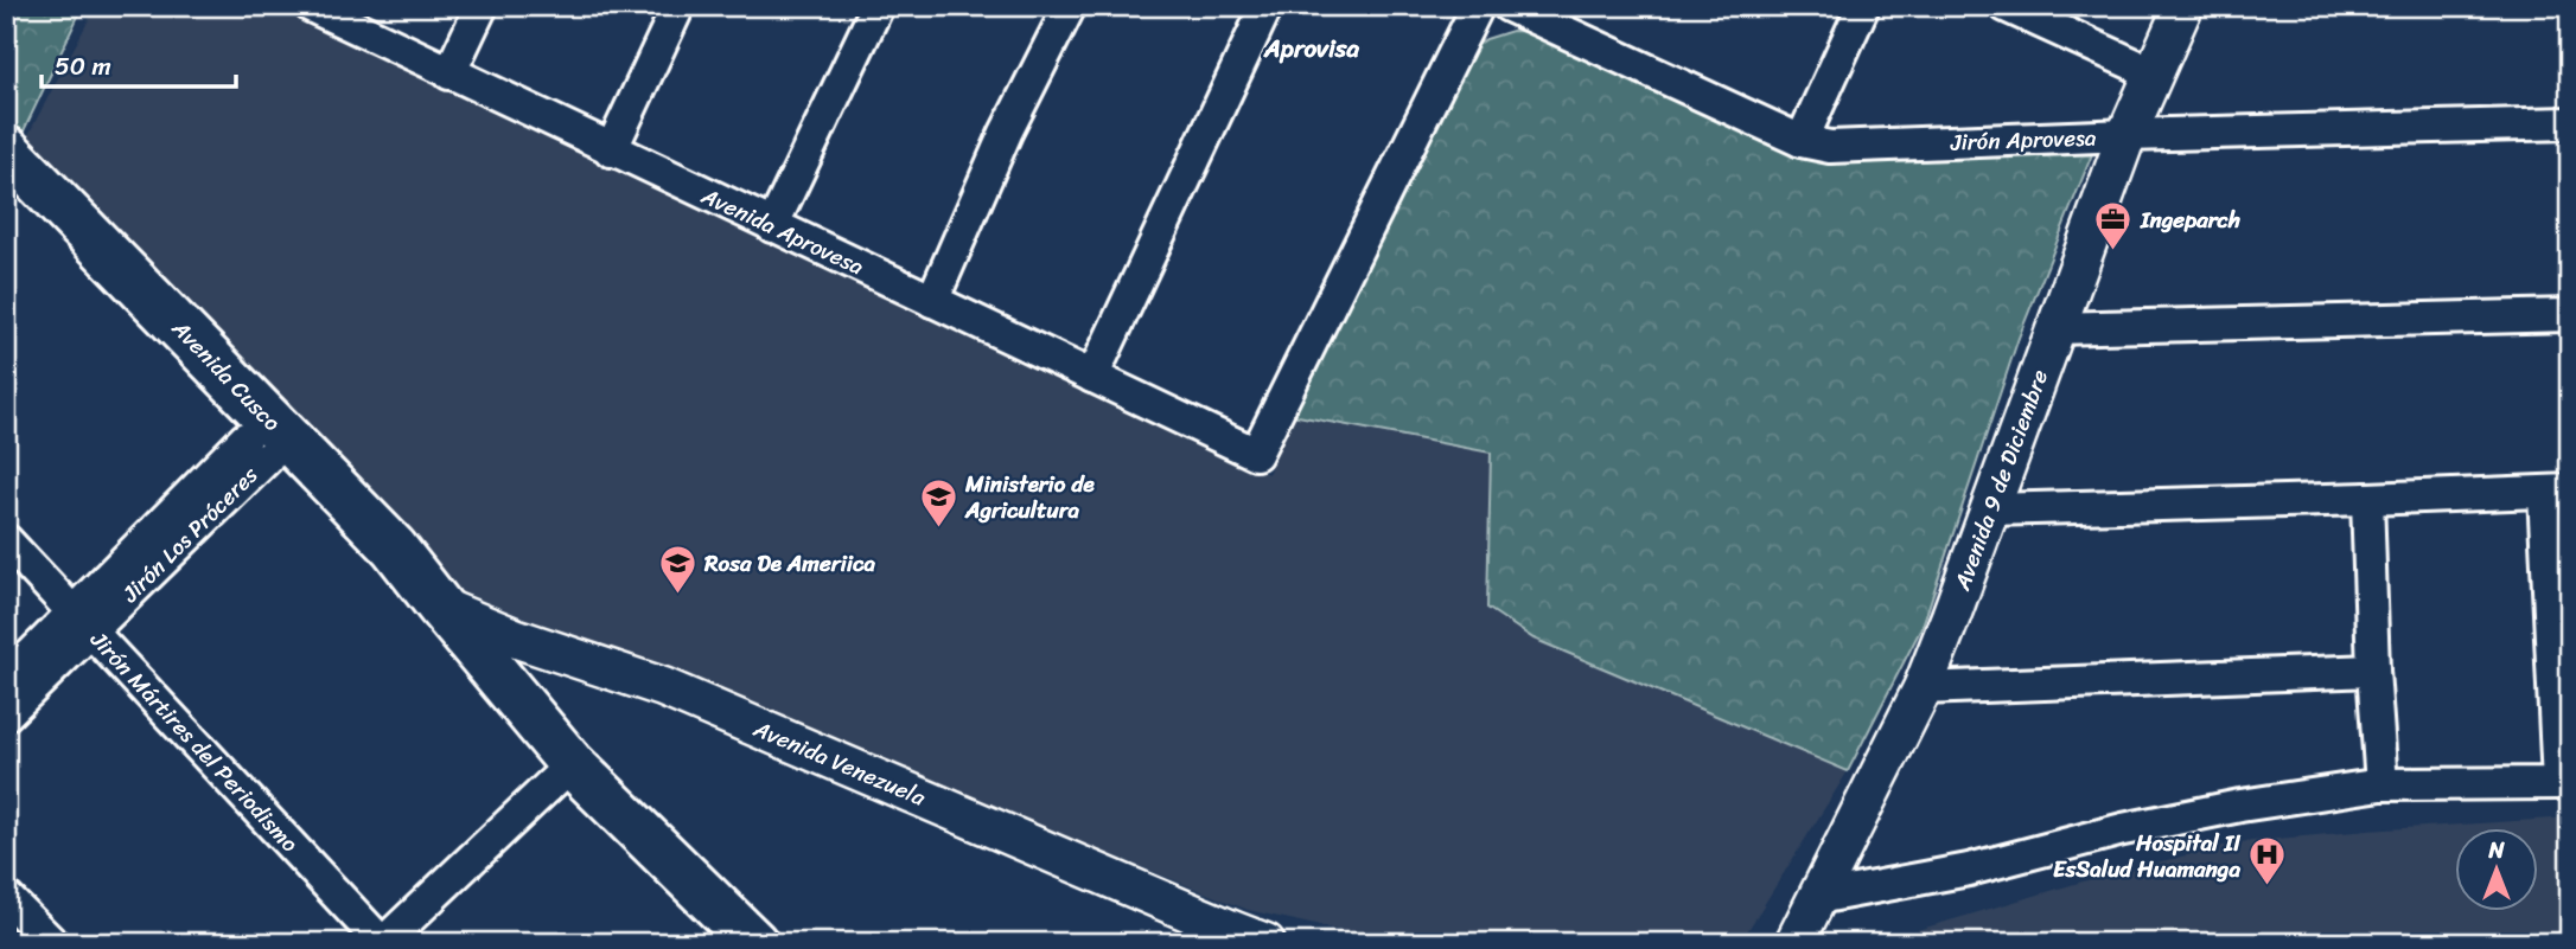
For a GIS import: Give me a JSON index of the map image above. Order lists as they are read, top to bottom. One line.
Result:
{"streets":{"highway":["Avenida Cusco"],"street":["Jirón Aprovesa","Avenida Aprovesa","Avenida 9 de Diciembre","Jirón Los Próceres","Jirón Mártires del Periodismo","Avenida Venezuela"]},"crossings":[["Jirón Aprovesa","Avenida 9 de Diciembre"],["Avenida Cusco","Jirón Los Próceres"],["Avenida Cusco","Avenida Venezuela"],["Jirón Los Próceres","Jirón Mártires del Periodismo"]],"districts":["Aprovisa"],"places":{"office":["Ingeparch"],"school or university":["Ministerio de Agricultura","Rosa De Ameriica"],"hospital":["Hospital II EsSalud Huamanga"]},"scale_bar":"50 m","north":"top"}
